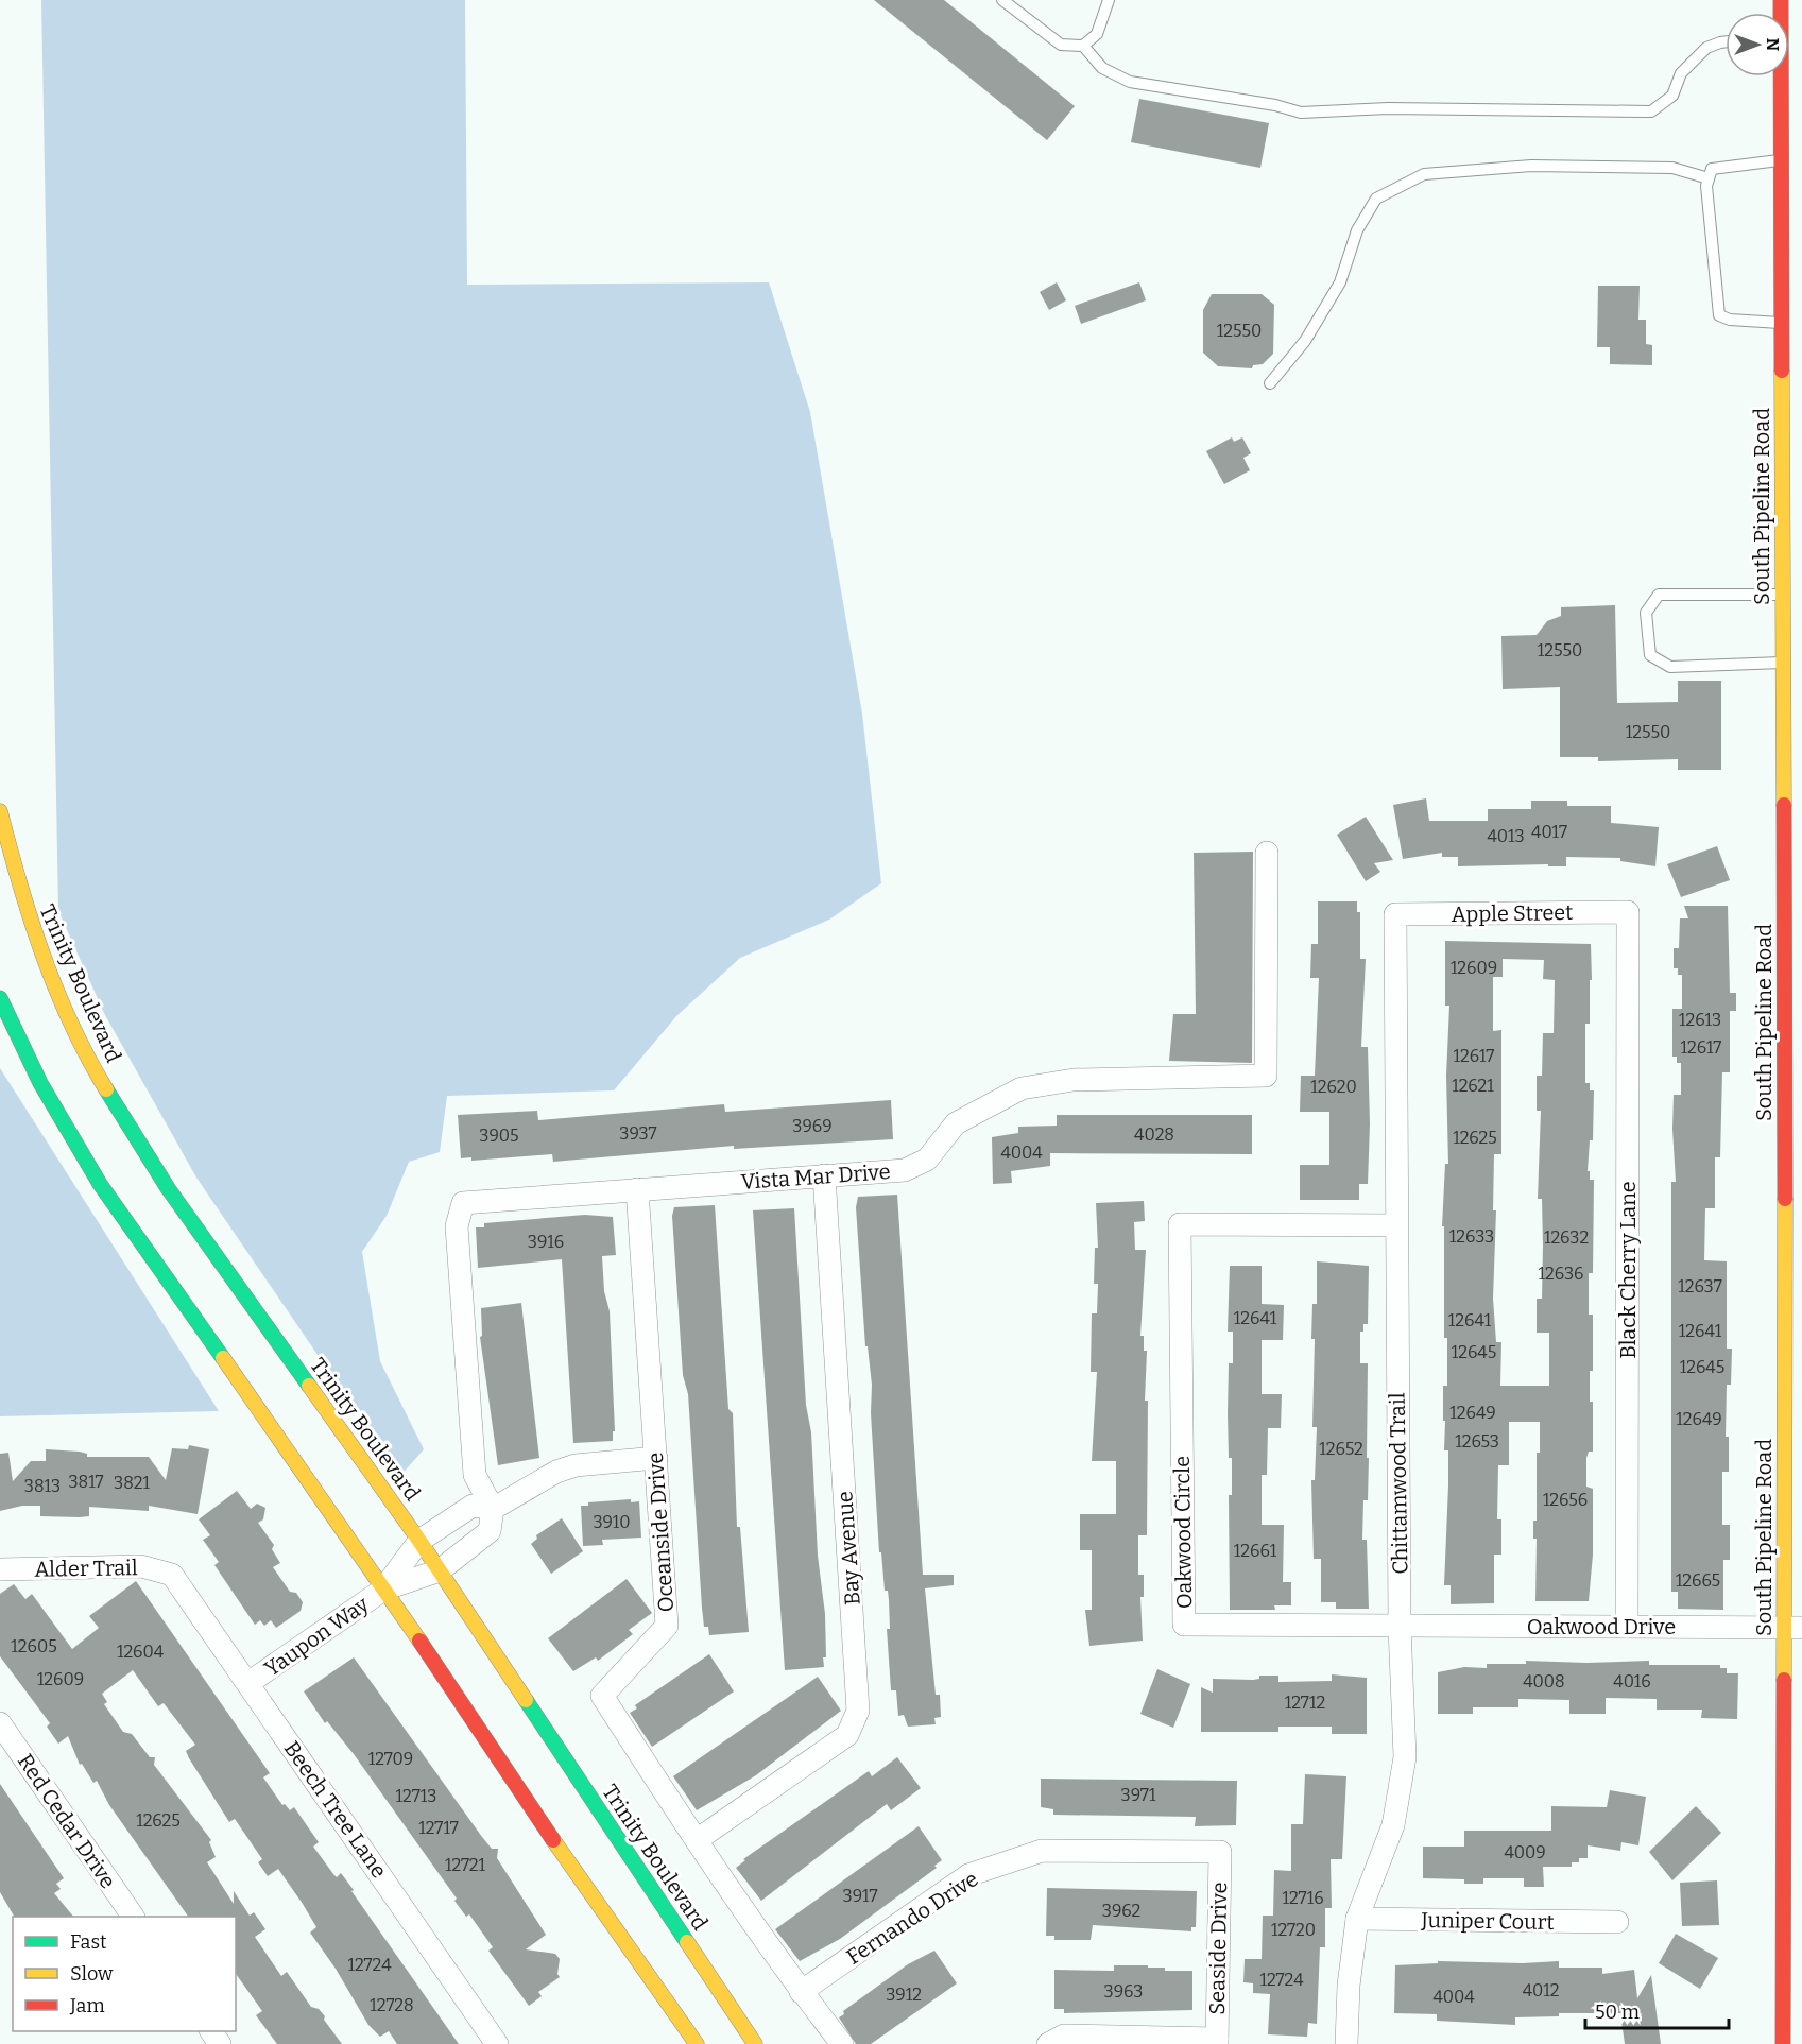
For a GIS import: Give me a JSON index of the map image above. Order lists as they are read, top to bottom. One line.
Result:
{"streets":{"main road":["South Pipeline Road","Trinity Boulevard"],"street":["Apple Street","Vista Mar Drive","Black Cherry Lane","Chittamwood Trail","Oceanside Drive","Oakwood Circle","Bay Avenue","Alder Trail","Oakwood Drive","Yaupon Way","Beech Tree Lane","Red Cedar Drive","Fernando Drive","Juniper Court","Seaside Drive"]},"crossings":[["South Pipeline Road","Oakwood Drive"],["Apple Street","Black Cherry Lane"],["Apple Street","Chittamwood Trail"],["Vista Mar Drive","Oceanside Drive"],["Vista Mar Drive","Bay Avenue"],["Black Cherry Lane","Oakwood Drive"],["Chittamwood Trail","Oakwood Circle"],["Chittamwood Trail","Oakwood Drive"],["Chittamwood Trail","Juniper Court"],["Oceanside Drive","Bay Avenue"],["Oceanside Drive","Fernando Drive"],["Oakwood Circle","Oakwood Drive"],["Alder Trail","Beech Tree Lane"],["Yaupon Way","Beech Tree Lane"],["Fernando Drive","Seaside Drive"]],"house_numbers":["12550","12550","12550","4017","4013","12609","12613","12617","12617","12621","12620","3969","3937","4028","3905","12625","4004","12633","12632","3916","12636","12637","12641","12641","12641","12645","12645","12649","12649","12653","12652","3817","3821","3813","12656","3910","12661","12665","12605","12604","12609","4008","4016","12712","12709","3971","12713","12625","12717","4009","12721","3917","12716","3962","12720","12724","12724","4012","3963","3912","4004","12728"],"legend":["Fast","Slow","Jam"],"scale_bar":"50 m","north":"right"}
